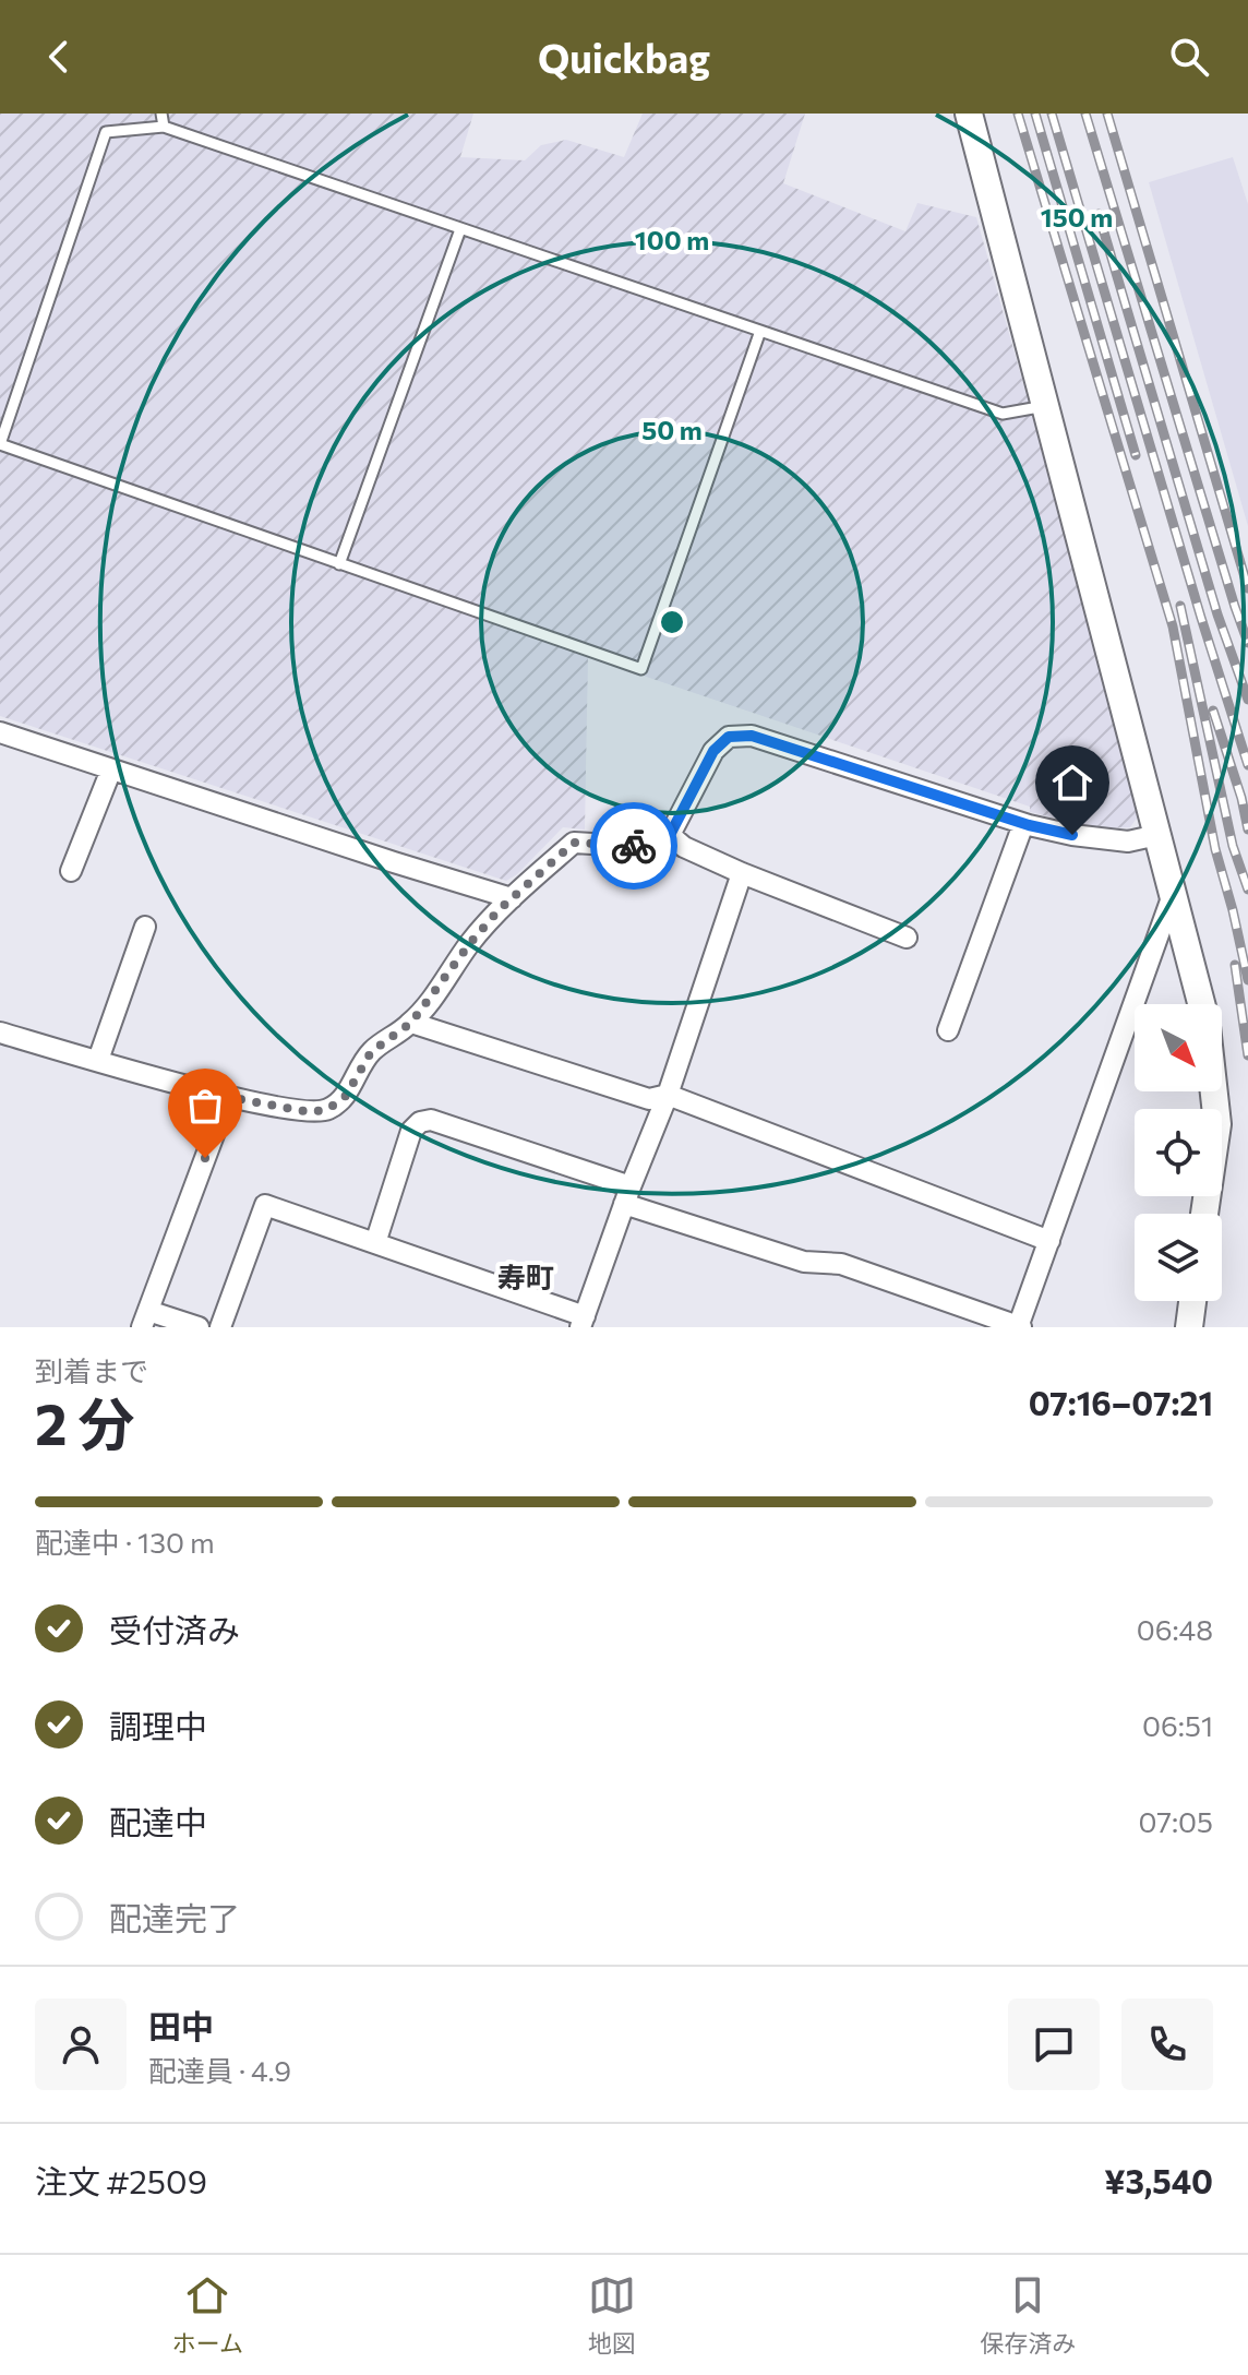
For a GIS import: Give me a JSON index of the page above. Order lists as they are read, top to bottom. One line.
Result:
{"districts":["寿町"],"north":"bottom right","page":{"header":"Quickbag","heading":["2 分","到着まで","07:16–07:21"],"panel":["田中","配達員 · 4.9","注文 #2509","¥3,540"],"bar":"配達中 · 130 m","list":[["受付済み","06:48"],["調理中","06:51"],["配達中","07:05"],"配達完了"],"tabs":["ホーム","地図","保存済み"]},"rings":["150 m","100 m","50 m"]}
